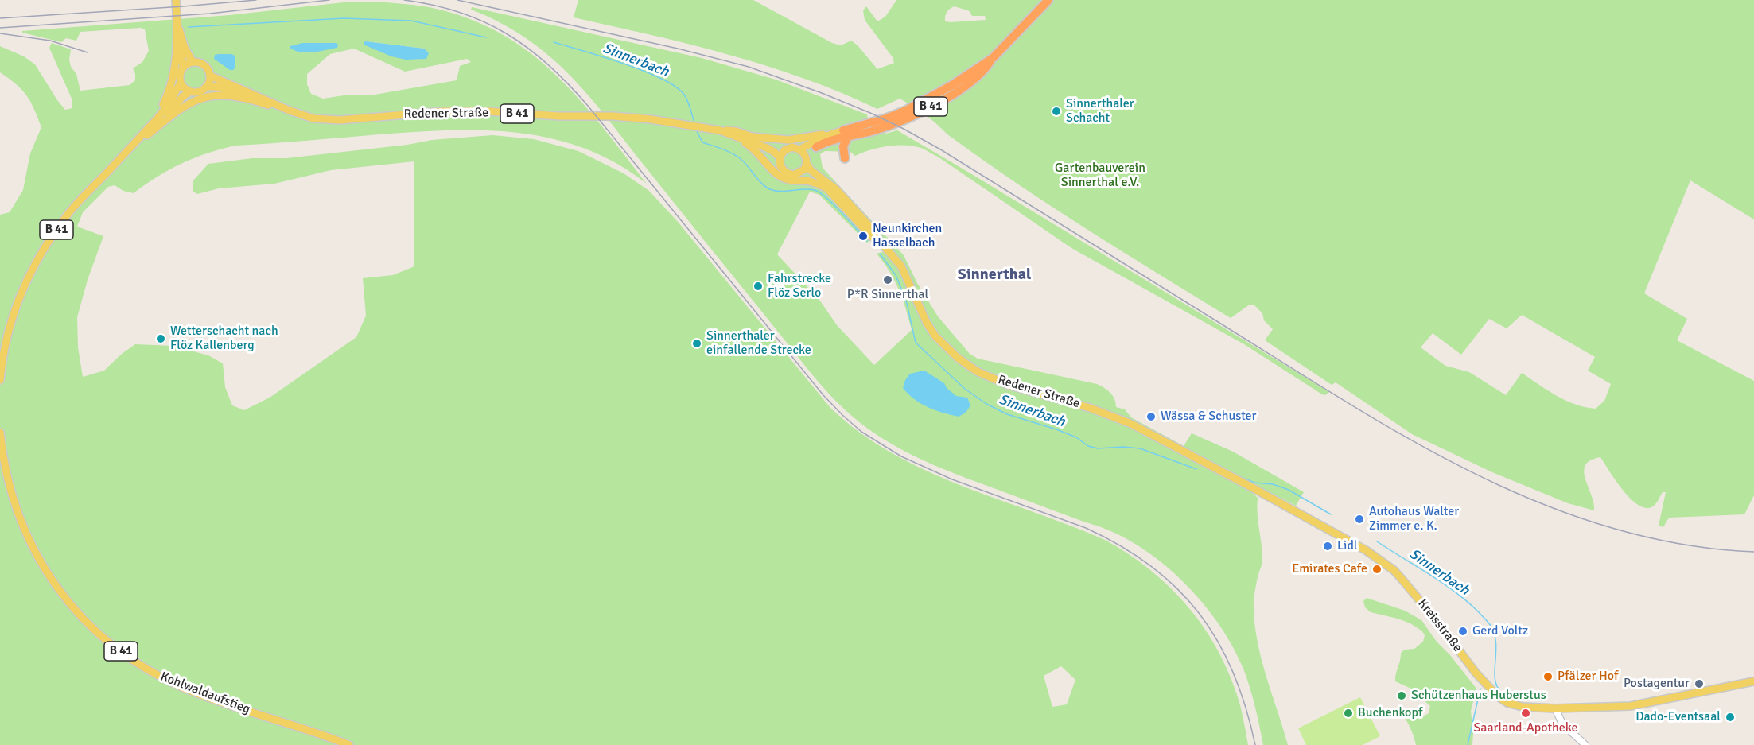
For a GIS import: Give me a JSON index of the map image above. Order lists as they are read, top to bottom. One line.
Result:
{"streets":{"highway":["B 41"],"main road":["Redener Straße","Kreisstraße","Kohlwaldaufstieg"]},"crossings":[["B 41","Redener Straße"],["Redener Straße","Kreisstraße"]],"districts":["Sinnerthal"],"water":["Sinnerbach"],"parks":["Gartenbauverein Sinnerthal e.V."],"places":["Sinnerthaler Schacht","Neunkirchen Hasselbach","P*R Sinnerthal","Fahrstrecke Flöz Serlo","Wetterschacht nach Flöz Kallenberg","Sinnerthaler einfallende Strecke","Wässa & Schuster","Autohaus Walter Zimmer e. K.","Lidl","Emirates Cafe","Gerd Voltz","Pfälzer Hof","Postagentur","Schützenhaus Huberstus","Buchenkopf","Saarland-Apotheke","Dado-Eventsaal"]}
